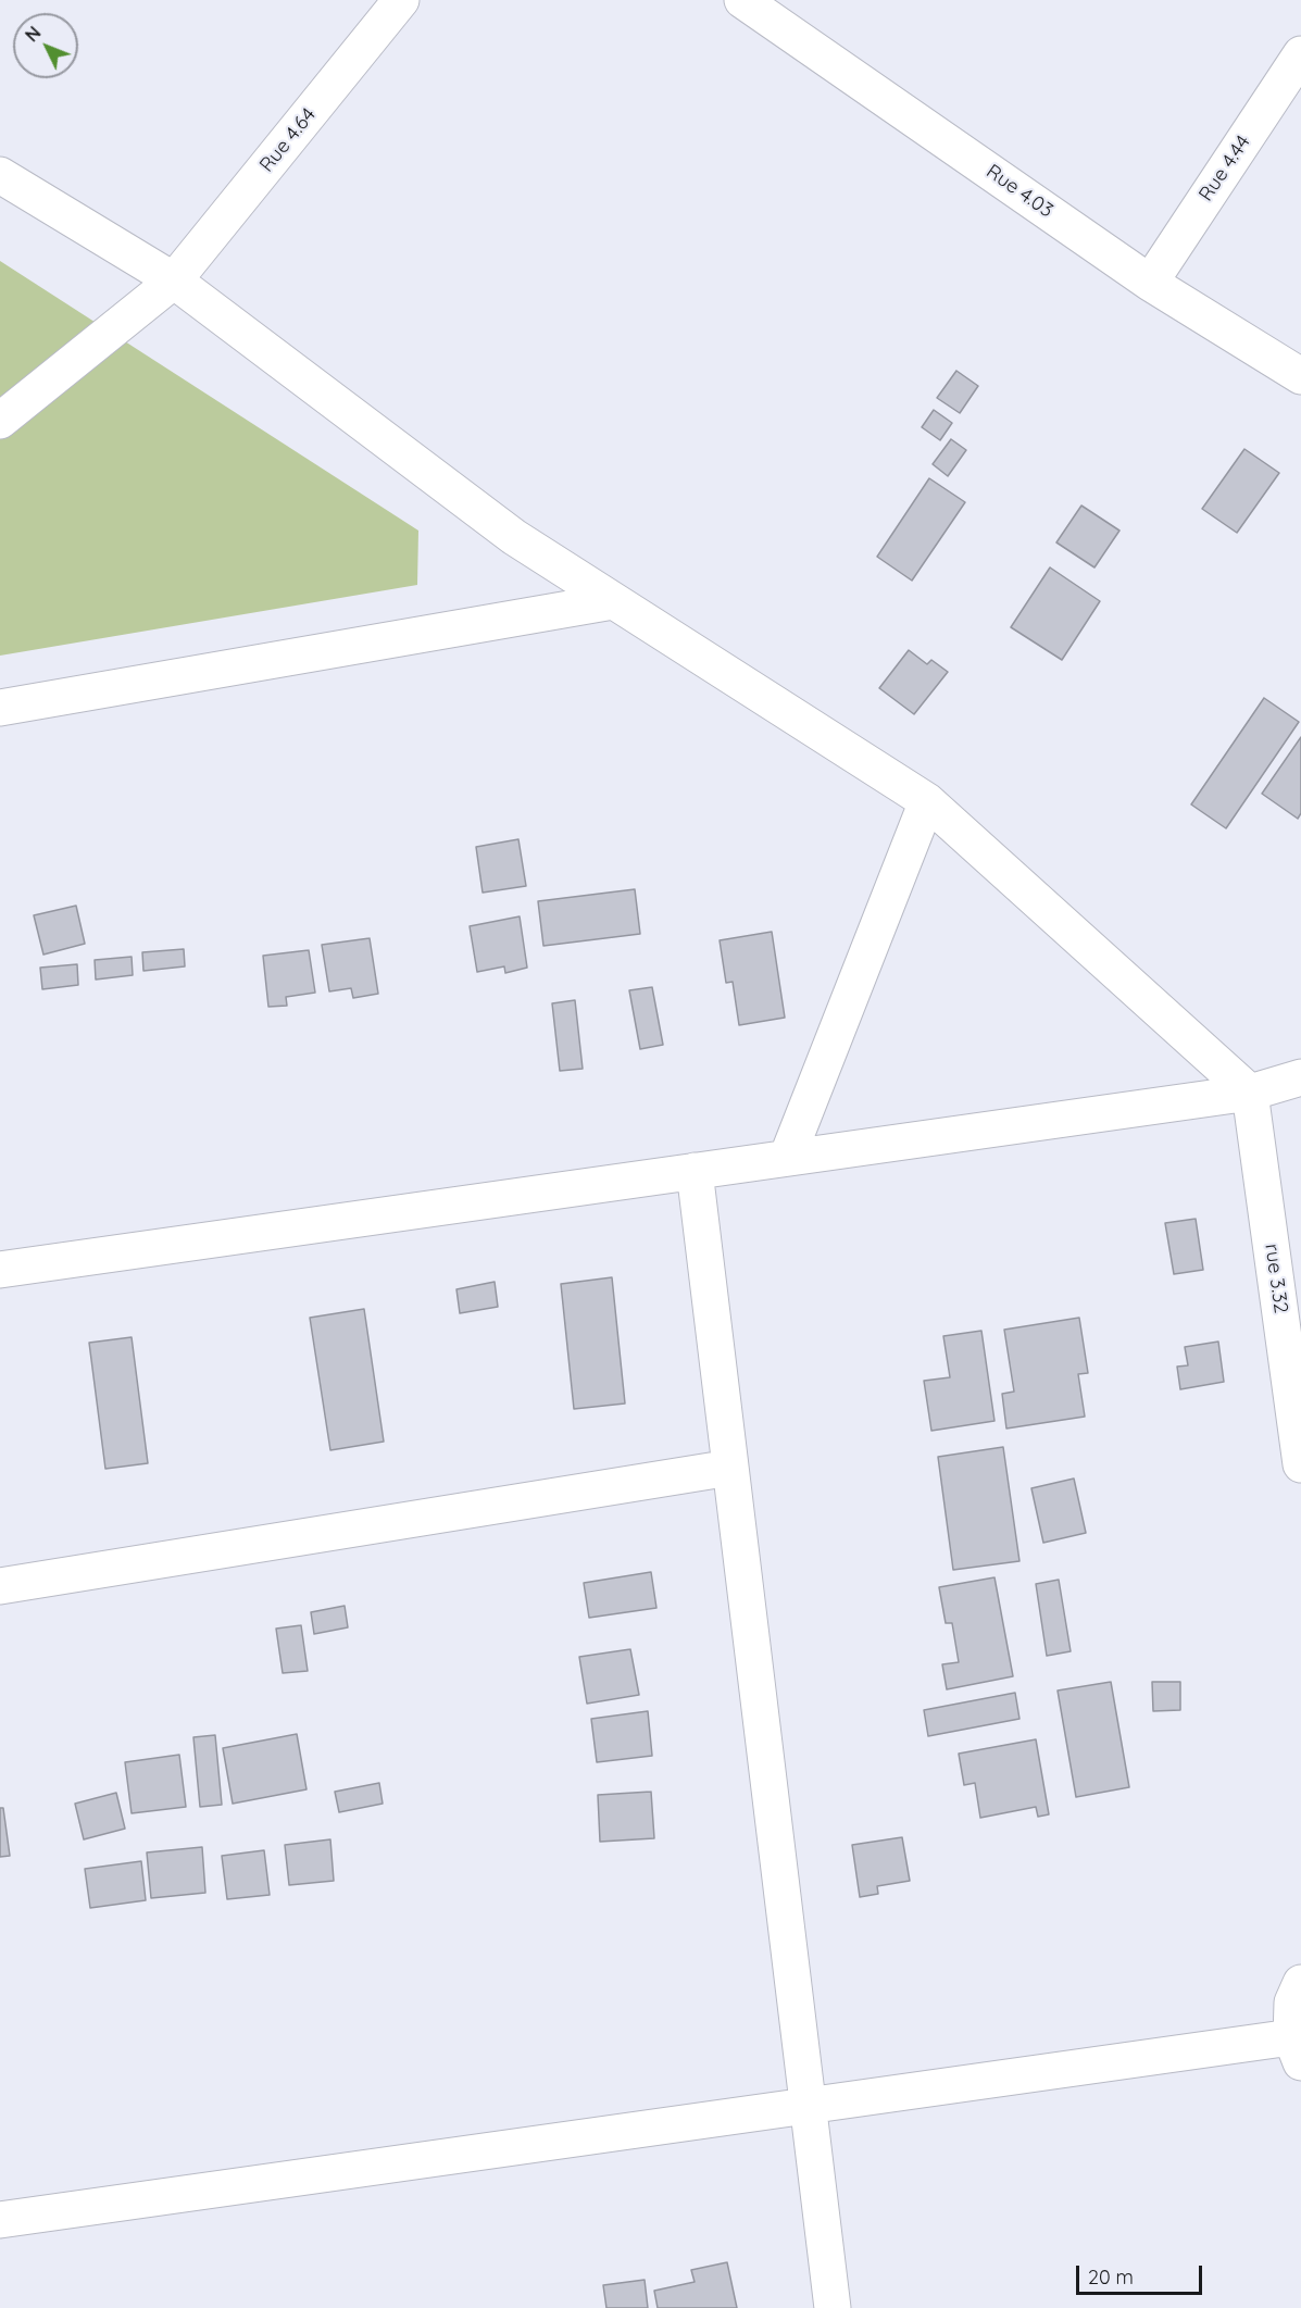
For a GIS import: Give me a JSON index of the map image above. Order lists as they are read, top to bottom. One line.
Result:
{"streets":{"street":["Rue 4.64","Rue 4.44","Rue 4.03","rue 3.32"]},"crossings":[["Rue 4.44","Rue 4.03"]],"scale_bar":"20 m","north":"top left"}
